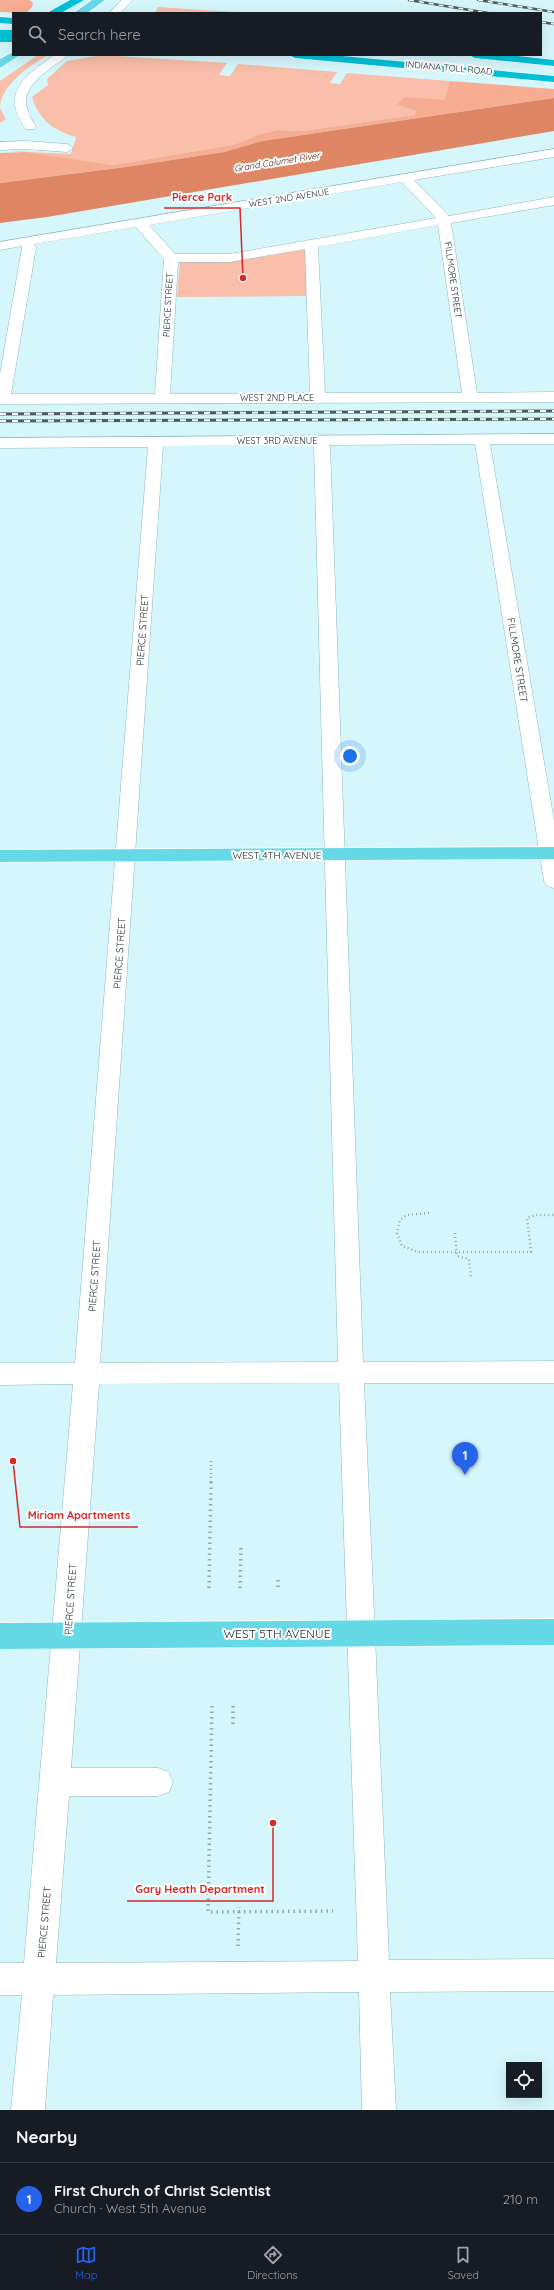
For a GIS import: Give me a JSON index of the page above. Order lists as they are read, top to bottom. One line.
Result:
{"streets":{"highway":["INDIANA TOLL ROAD"],"main road":["WEST 4TH AVENUE","WEST 5TH AVENUE"],"street":["WEST 2ND AVENUE","FILLMORE STREET","PIERCE STREET","WEST 2ND PLACE","WEST 3RD AVENUE"]},"crossings":[["WEST 2ND AVENUE","FILLMORE STREET"],["WEST 2ND AVENUE","PIERCE STREET"],["FILLMORE STREET","WEST 2ND PLACE"],["FILLMORE STREET","WEST 3RD AVENUE"],["FILLMORE STREET","WEST 4TH AVENUE"],["PIERCE STREET","WEST 2ND PLACE"],["PIERCE STREET","WEST 3RD AVENUE"],["PIERCE STREET","WEST 4TH AVENUE"],["PIERCE STREET","WEST 5TH AVENUE"]],"water":["Grand Calumet River"],"places":["Pierce Park","Miriam Apartments","Gary Heath Department"],"page":{"search":"Search here","pins":"1","heading":"Nearby","list":[{"mark":"1","name":"First Church of Christ Scientist","note":"Church · West 5th Avenue","value":"210 m"}],"nav":["Map","Directions","Saved"]}}
